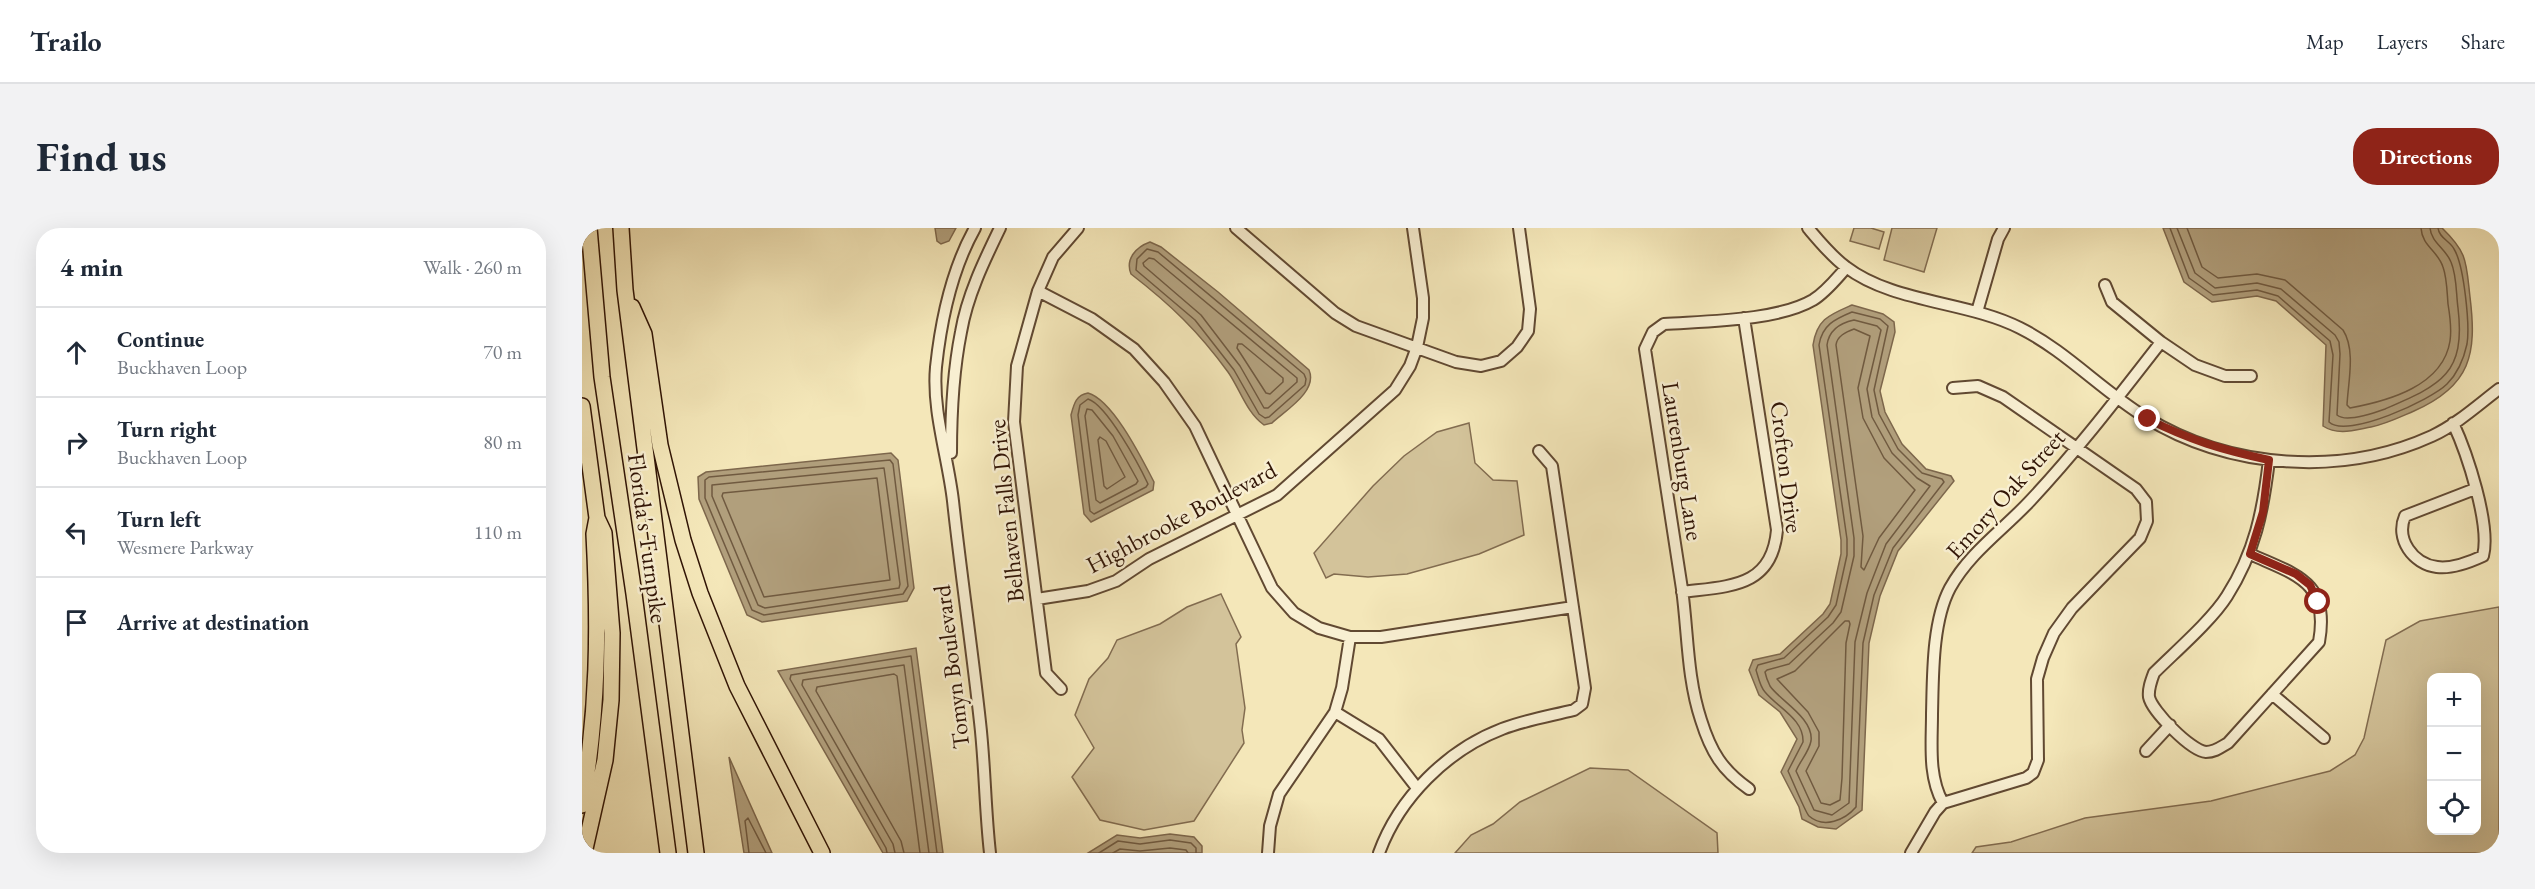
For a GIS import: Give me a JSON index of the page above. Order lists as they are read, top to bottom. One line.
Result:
{"streets":{"highway":["Florida's Turnpike"],"street":["Laurenburg Lane","Crofton Drive","Emory Oak Street","Belhaven Falls Drive","Highbrooke Boulevard","Tomyn Boulevard"]},"crossings":[["Laurenburg Lane","Crofton Drive"],["Belhaven Falls Drive","Highbrooke Boulevard"]],"page":{"header":"Trailo","nav":["Map","Layers","Share"],"buttons":"Directions","title":"Find us","heading":["4 min","Walk · 260 m"],"list":[["Continue","Buckhaven Loop","70 m"],["Turn right","Buckhaven Loop","80 m"],["Turn left","Wesmere Parkway","110 m"],"Arrive at destination"],"map_buttons":["+","−"]}}
